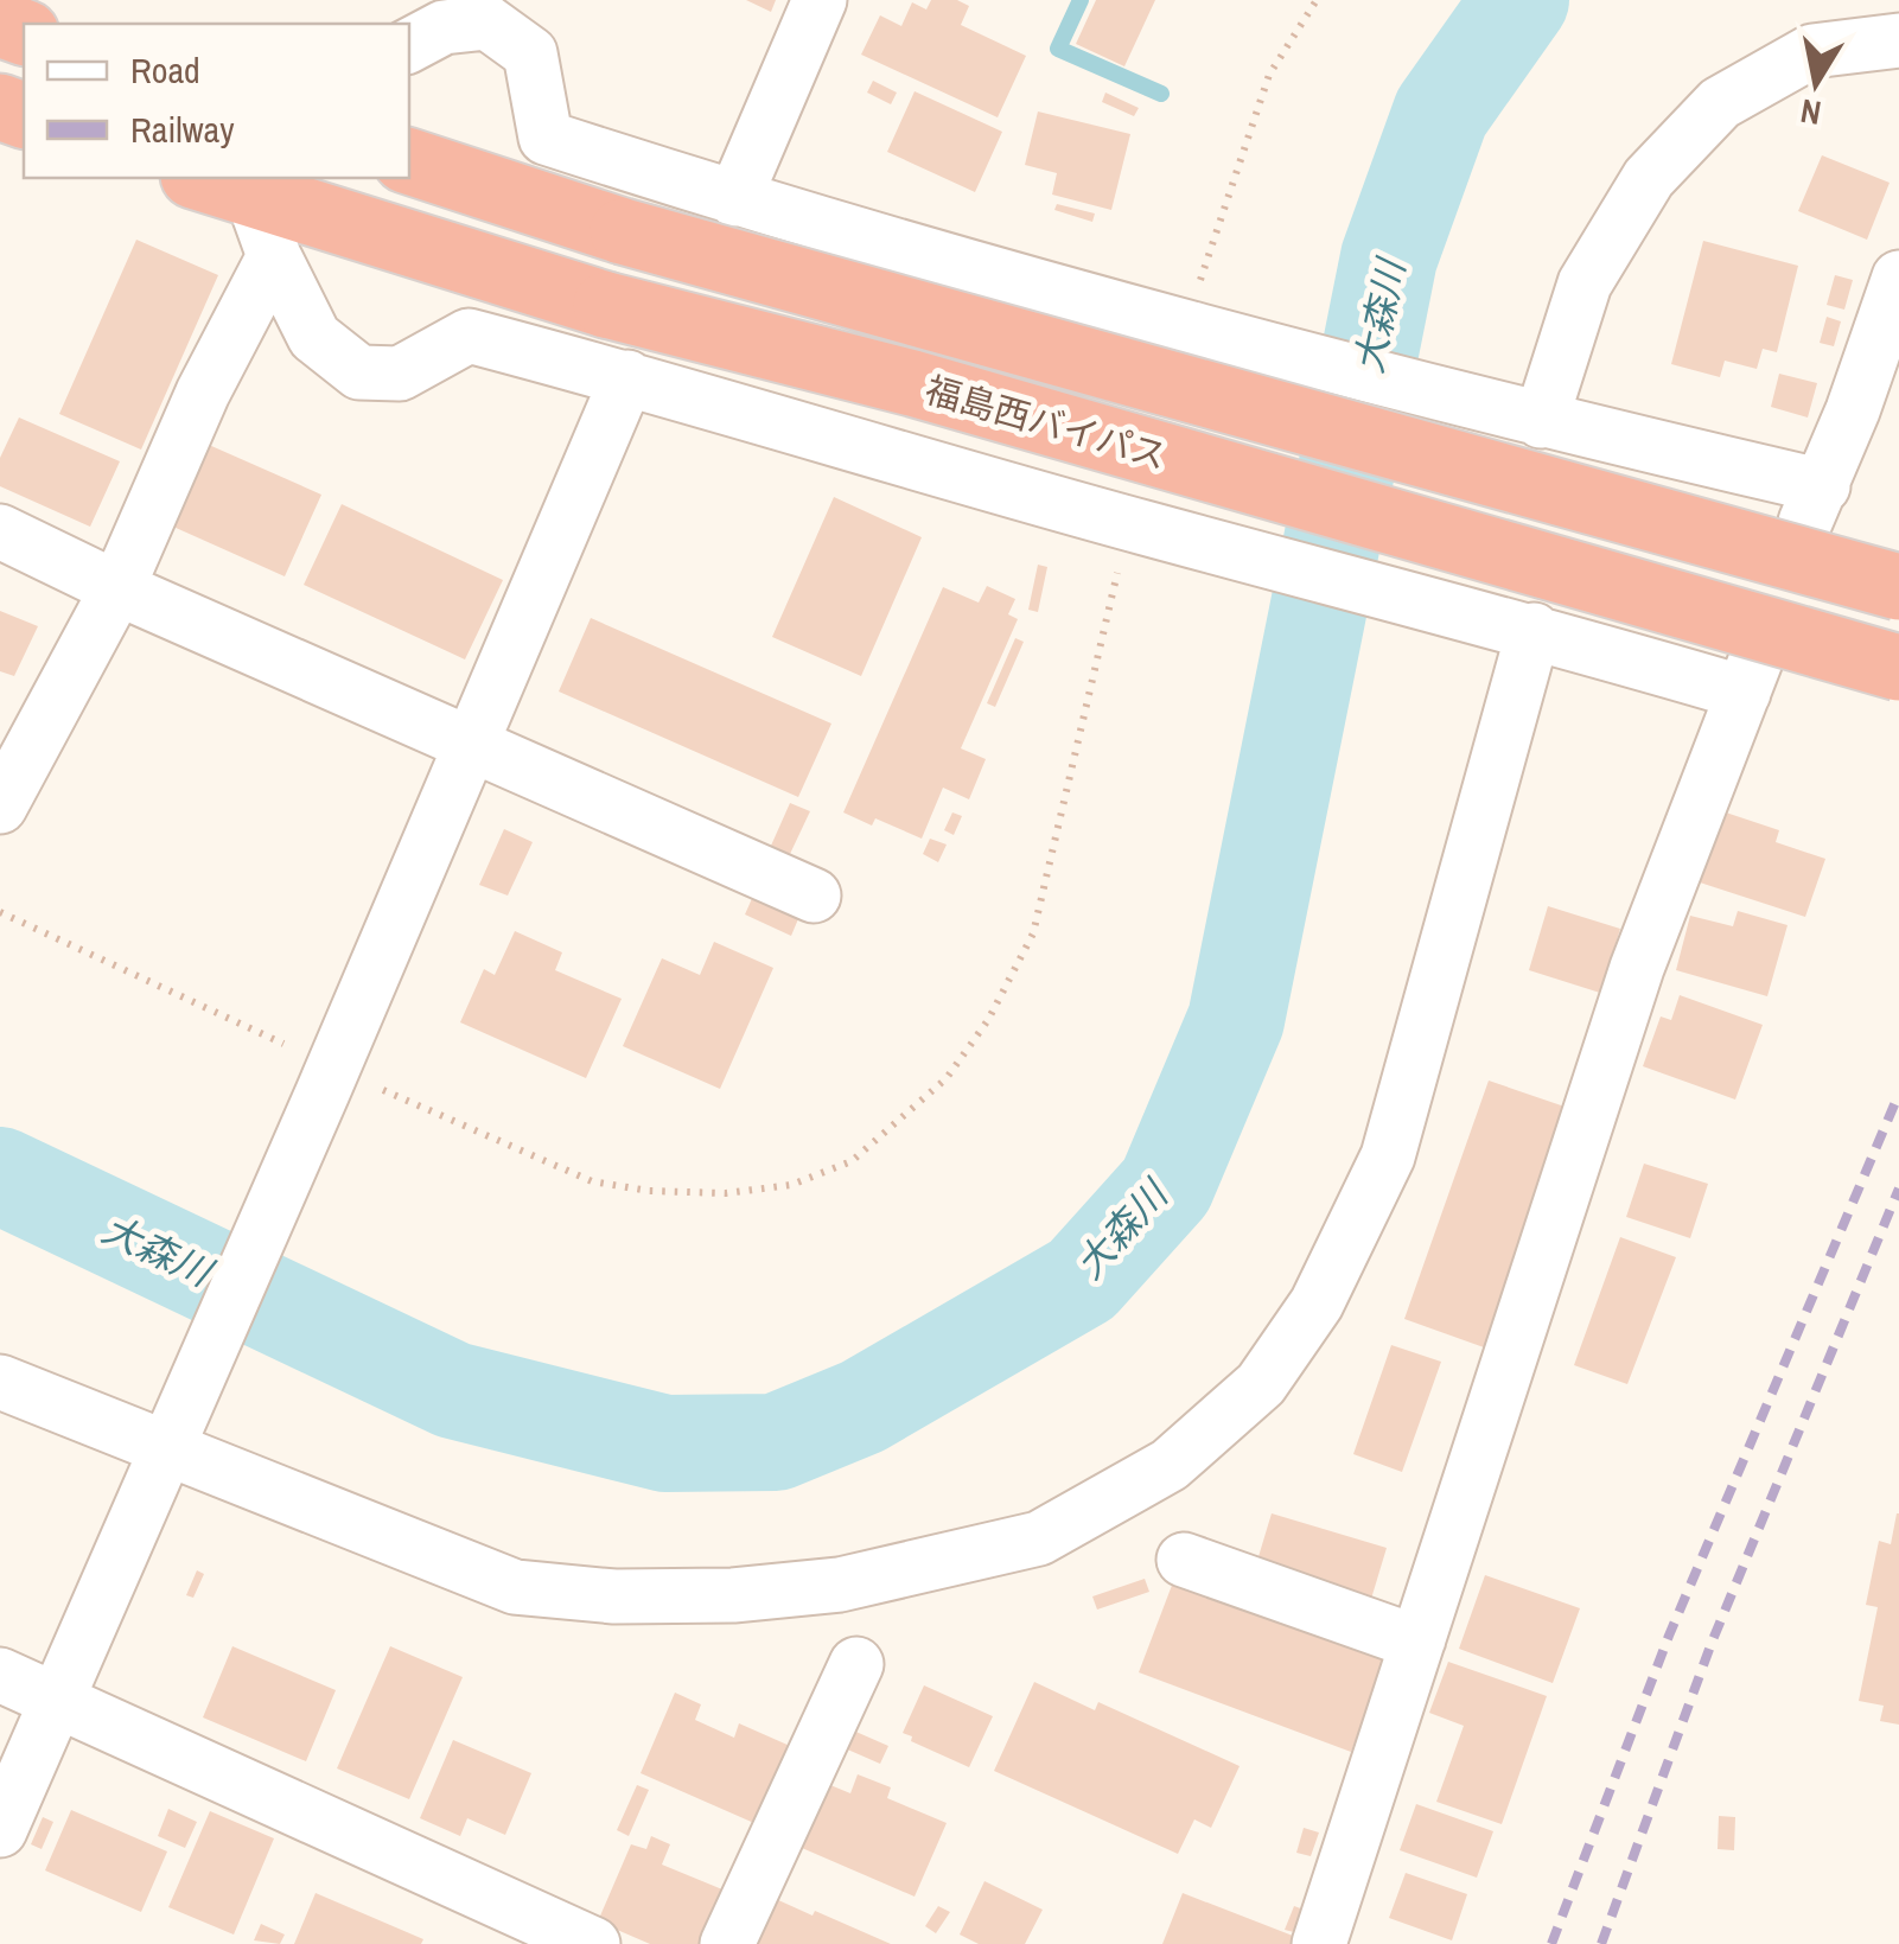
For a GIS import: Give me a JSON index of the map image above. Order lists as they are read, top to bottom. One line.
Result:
{"streets":{"highway":["福島西バイパス"]},"water":["大森川"],"legend":["Road","Railway"],"north":"bottom"}
